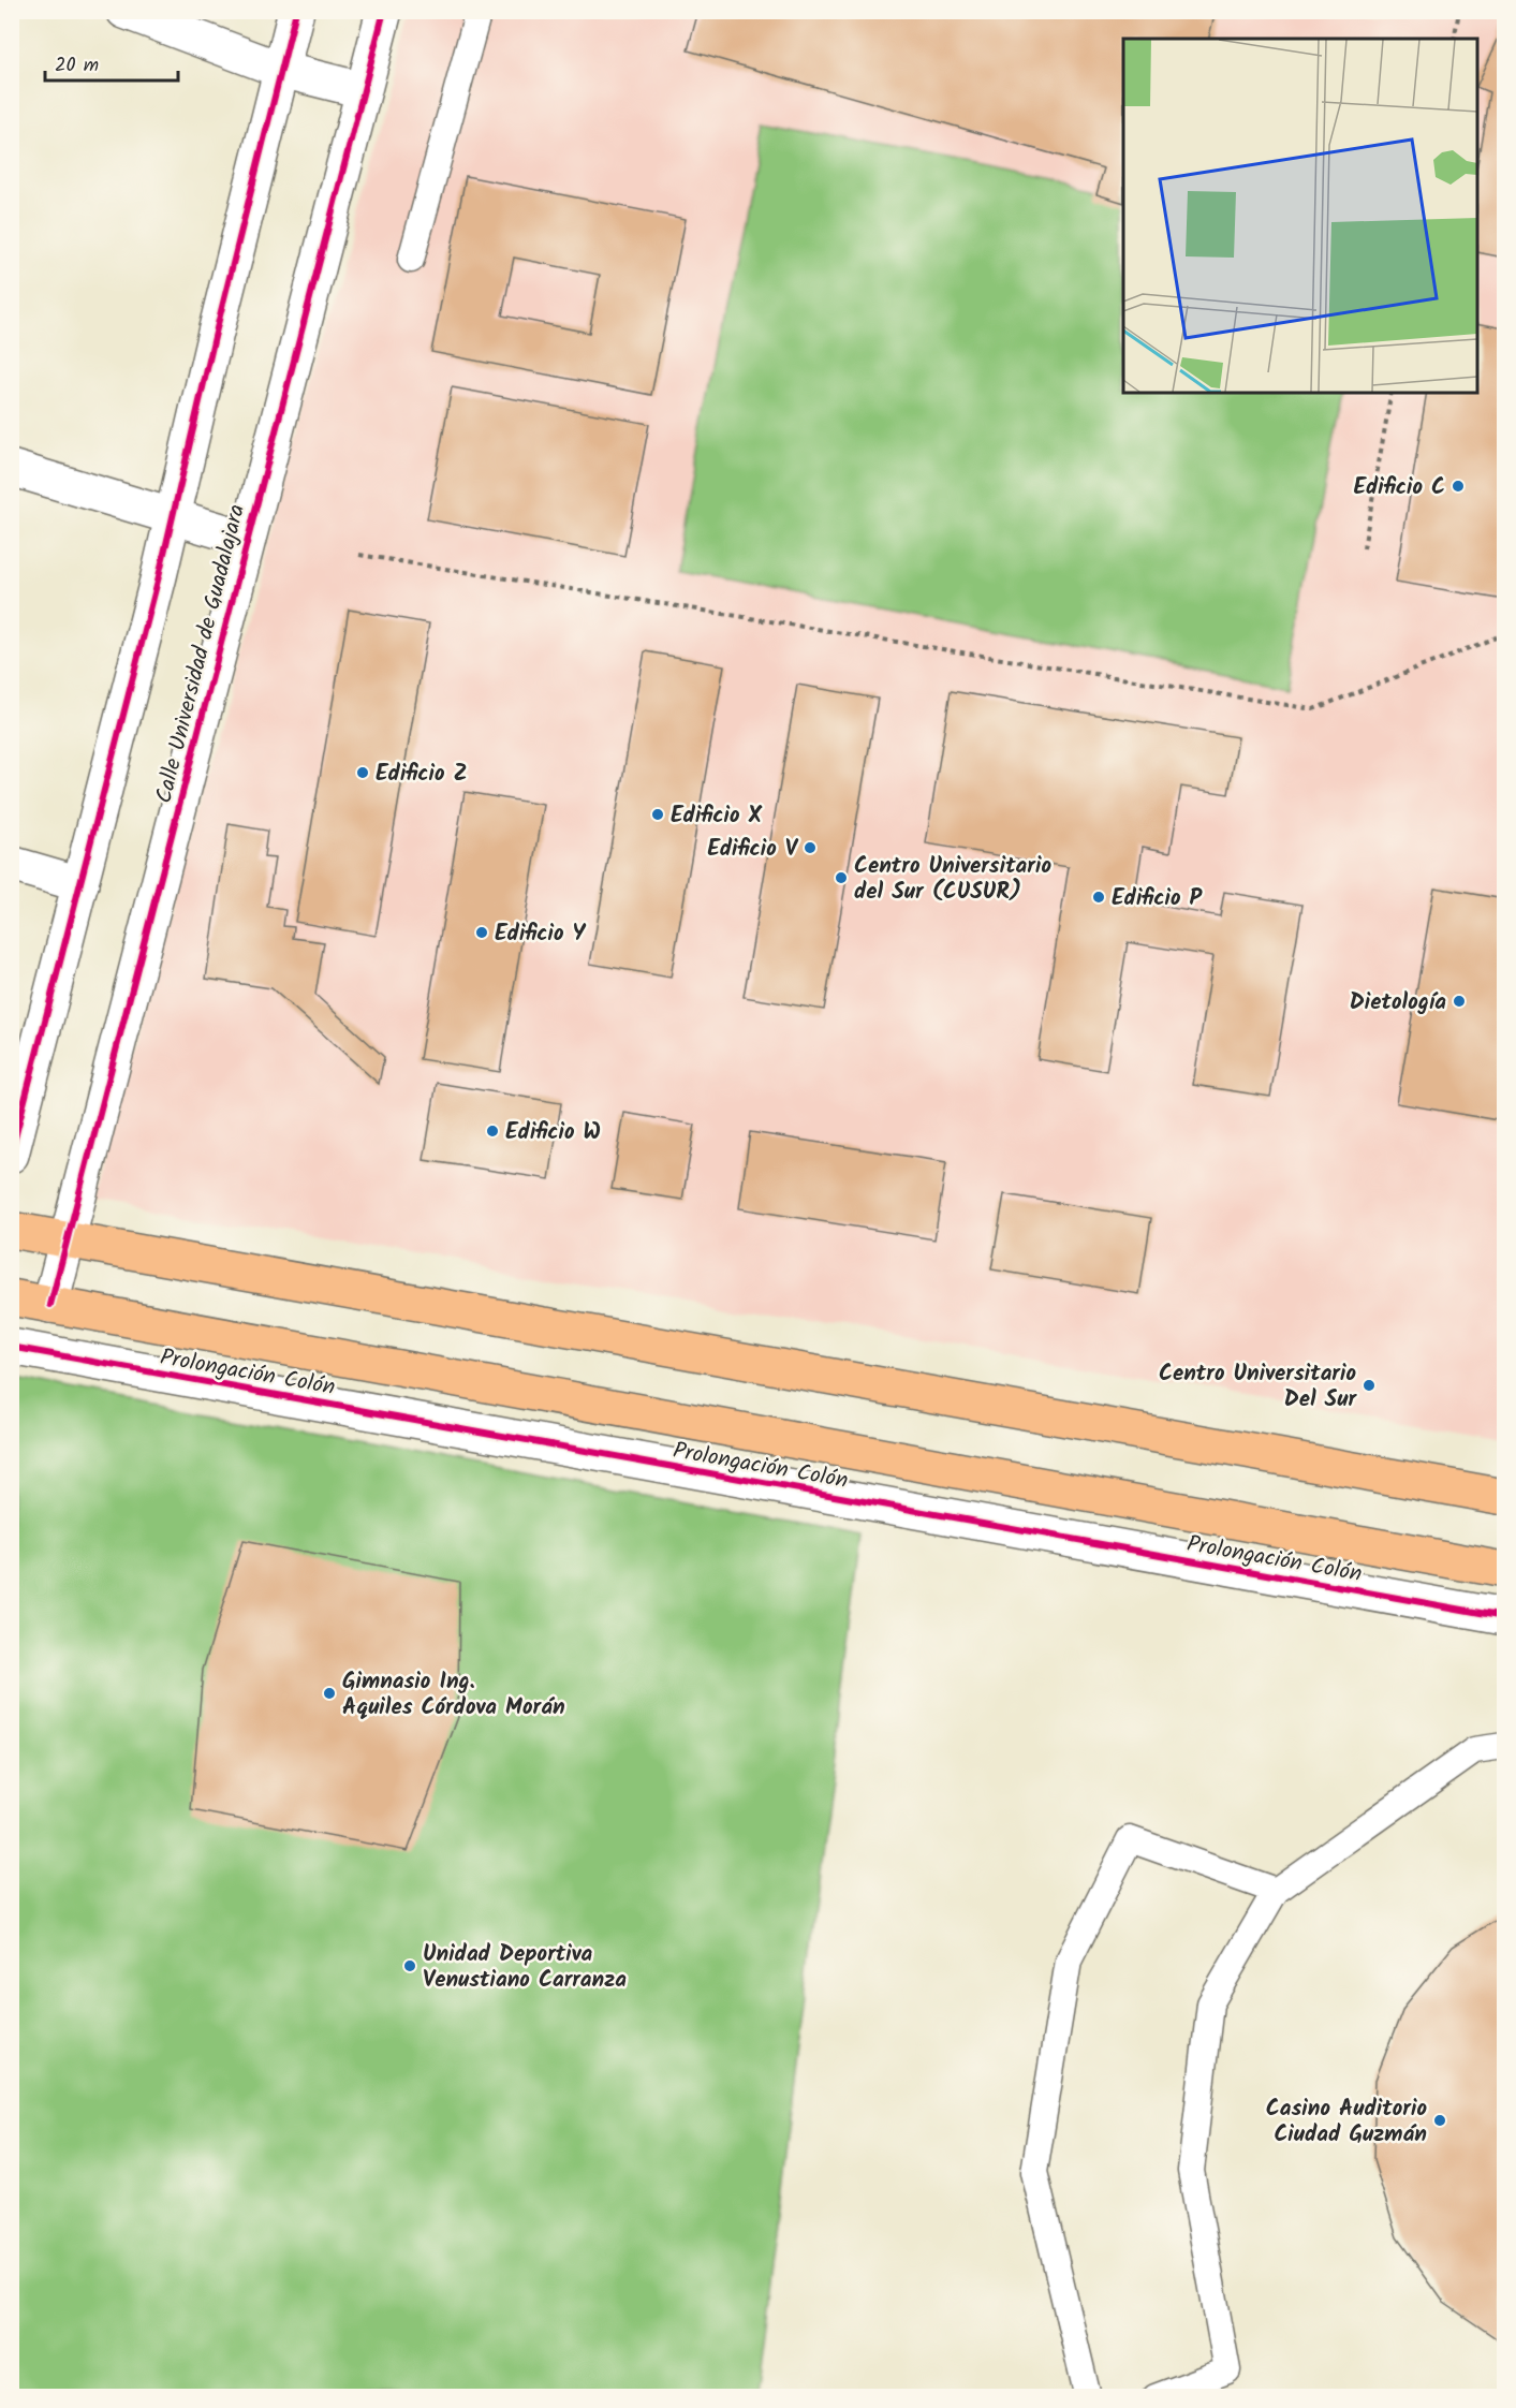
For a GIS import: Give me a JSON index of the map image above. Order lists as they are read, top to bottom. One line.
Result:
{"streets":{"main road":["Prolongación Colón"],"street":["Calle Universidad de Guadalajara"]},"crossings":[["Calle Universidad de Guadalajara","Prolongación Colón"]],"places":["Edificio C","Edificio Z","Edificio X","Edificio V","Centro Universitario del Sur (CUSUR)","Edificio P","Edificio Y","Dietología","Edificio W","Centro Universitario Del Sur","Gimnasio Ing. Aquiles Córdova Morán","Unidad Deportiva Venustiano Carranza","Casino Auditorio Ciudad Guzmán"],"scale_bar":"20 m"}
